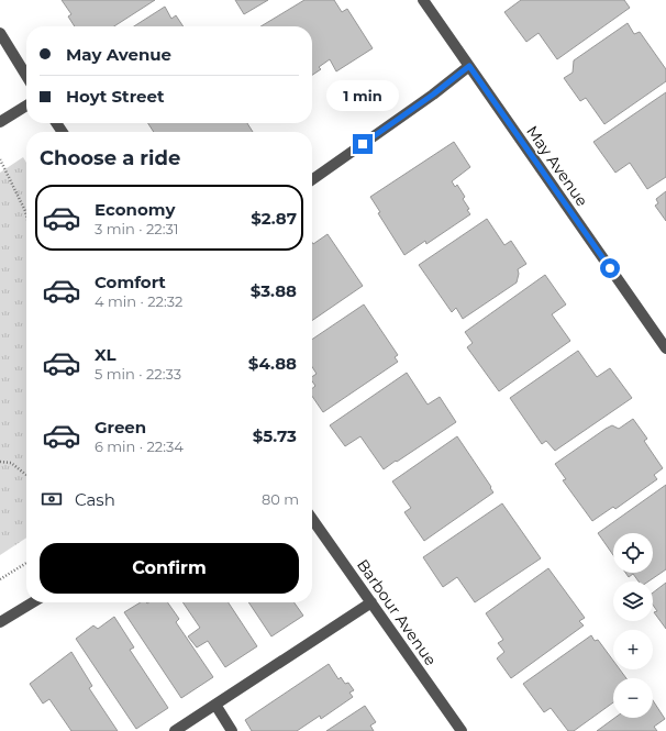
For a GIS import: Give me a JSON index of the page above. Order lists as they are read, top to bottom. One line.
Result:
{"streets":{"street":["May Avenue","Barbour Avenue"]},"page":{"banner":["May Avenue","Hoyt Street"],"bubble":"1 min","heading":"Choose a ride","list":[{"name":"Economy","note":"3 min · 22:31","value":"$2.87"},{"name":"Comfort","note":"4 min · 22:32","value":"$3.88"},{"name":"XL","note":"5 min · 22:33","value":"$4.88"},{"name":"Green","note":"6 min · 22:34","value":"$5.73"}],"pay":["Cash","80 m"],"map_buttons":["+","−"],"buttons":"Confirm"}}
